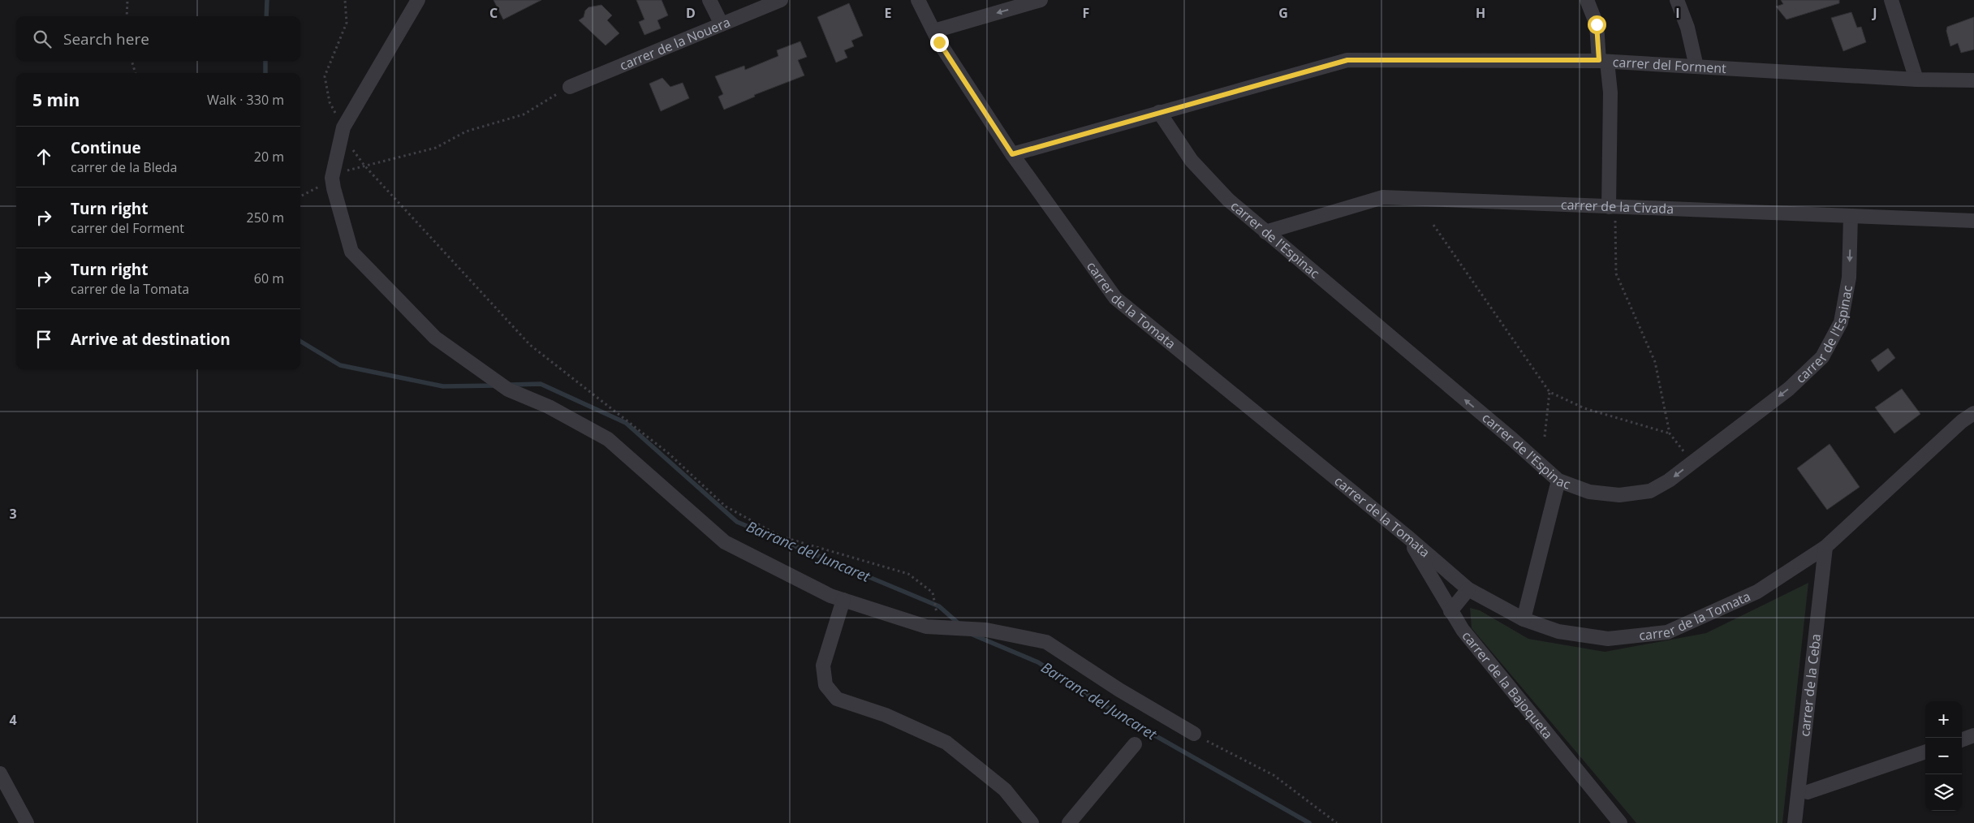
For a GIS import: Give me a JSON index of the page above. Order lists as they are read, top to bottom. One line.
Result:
{"streets":{"street":["carrer de la Nouera","carrer del Forment","carrer de la Civada","carrer de l'Espinac","carrer de la Tomata","carrer de la Bajoqueta","carrer de la Ceba"]},"crossings":[["carrer del Forment","carrer de l'Espinac"],["carrer del Forment","carrer de la Tomata"],["carrer de la Civada","carrer de l'Espinac"],["carrer de la Tomata","carrer de la Bajoqueta"],["carrer de la Tomata","carrer de la Ceba"]],"water":["Barranc del Juncaret"],"page":{"search":"Search here","heading":["5 min","Walk · 330 m"],"list":[["Continue","carrer de la Bleda","20 m"],["Turn right","carrer del Forment","250 m"],["Turn right","carrer de la Tomata","60 m"],"Arrive at destination"],"map_buttons":["+","−"]},"grid":{"columns":["C","D","E","F","G","H","I","J"],"rows":["3","4"]}}
